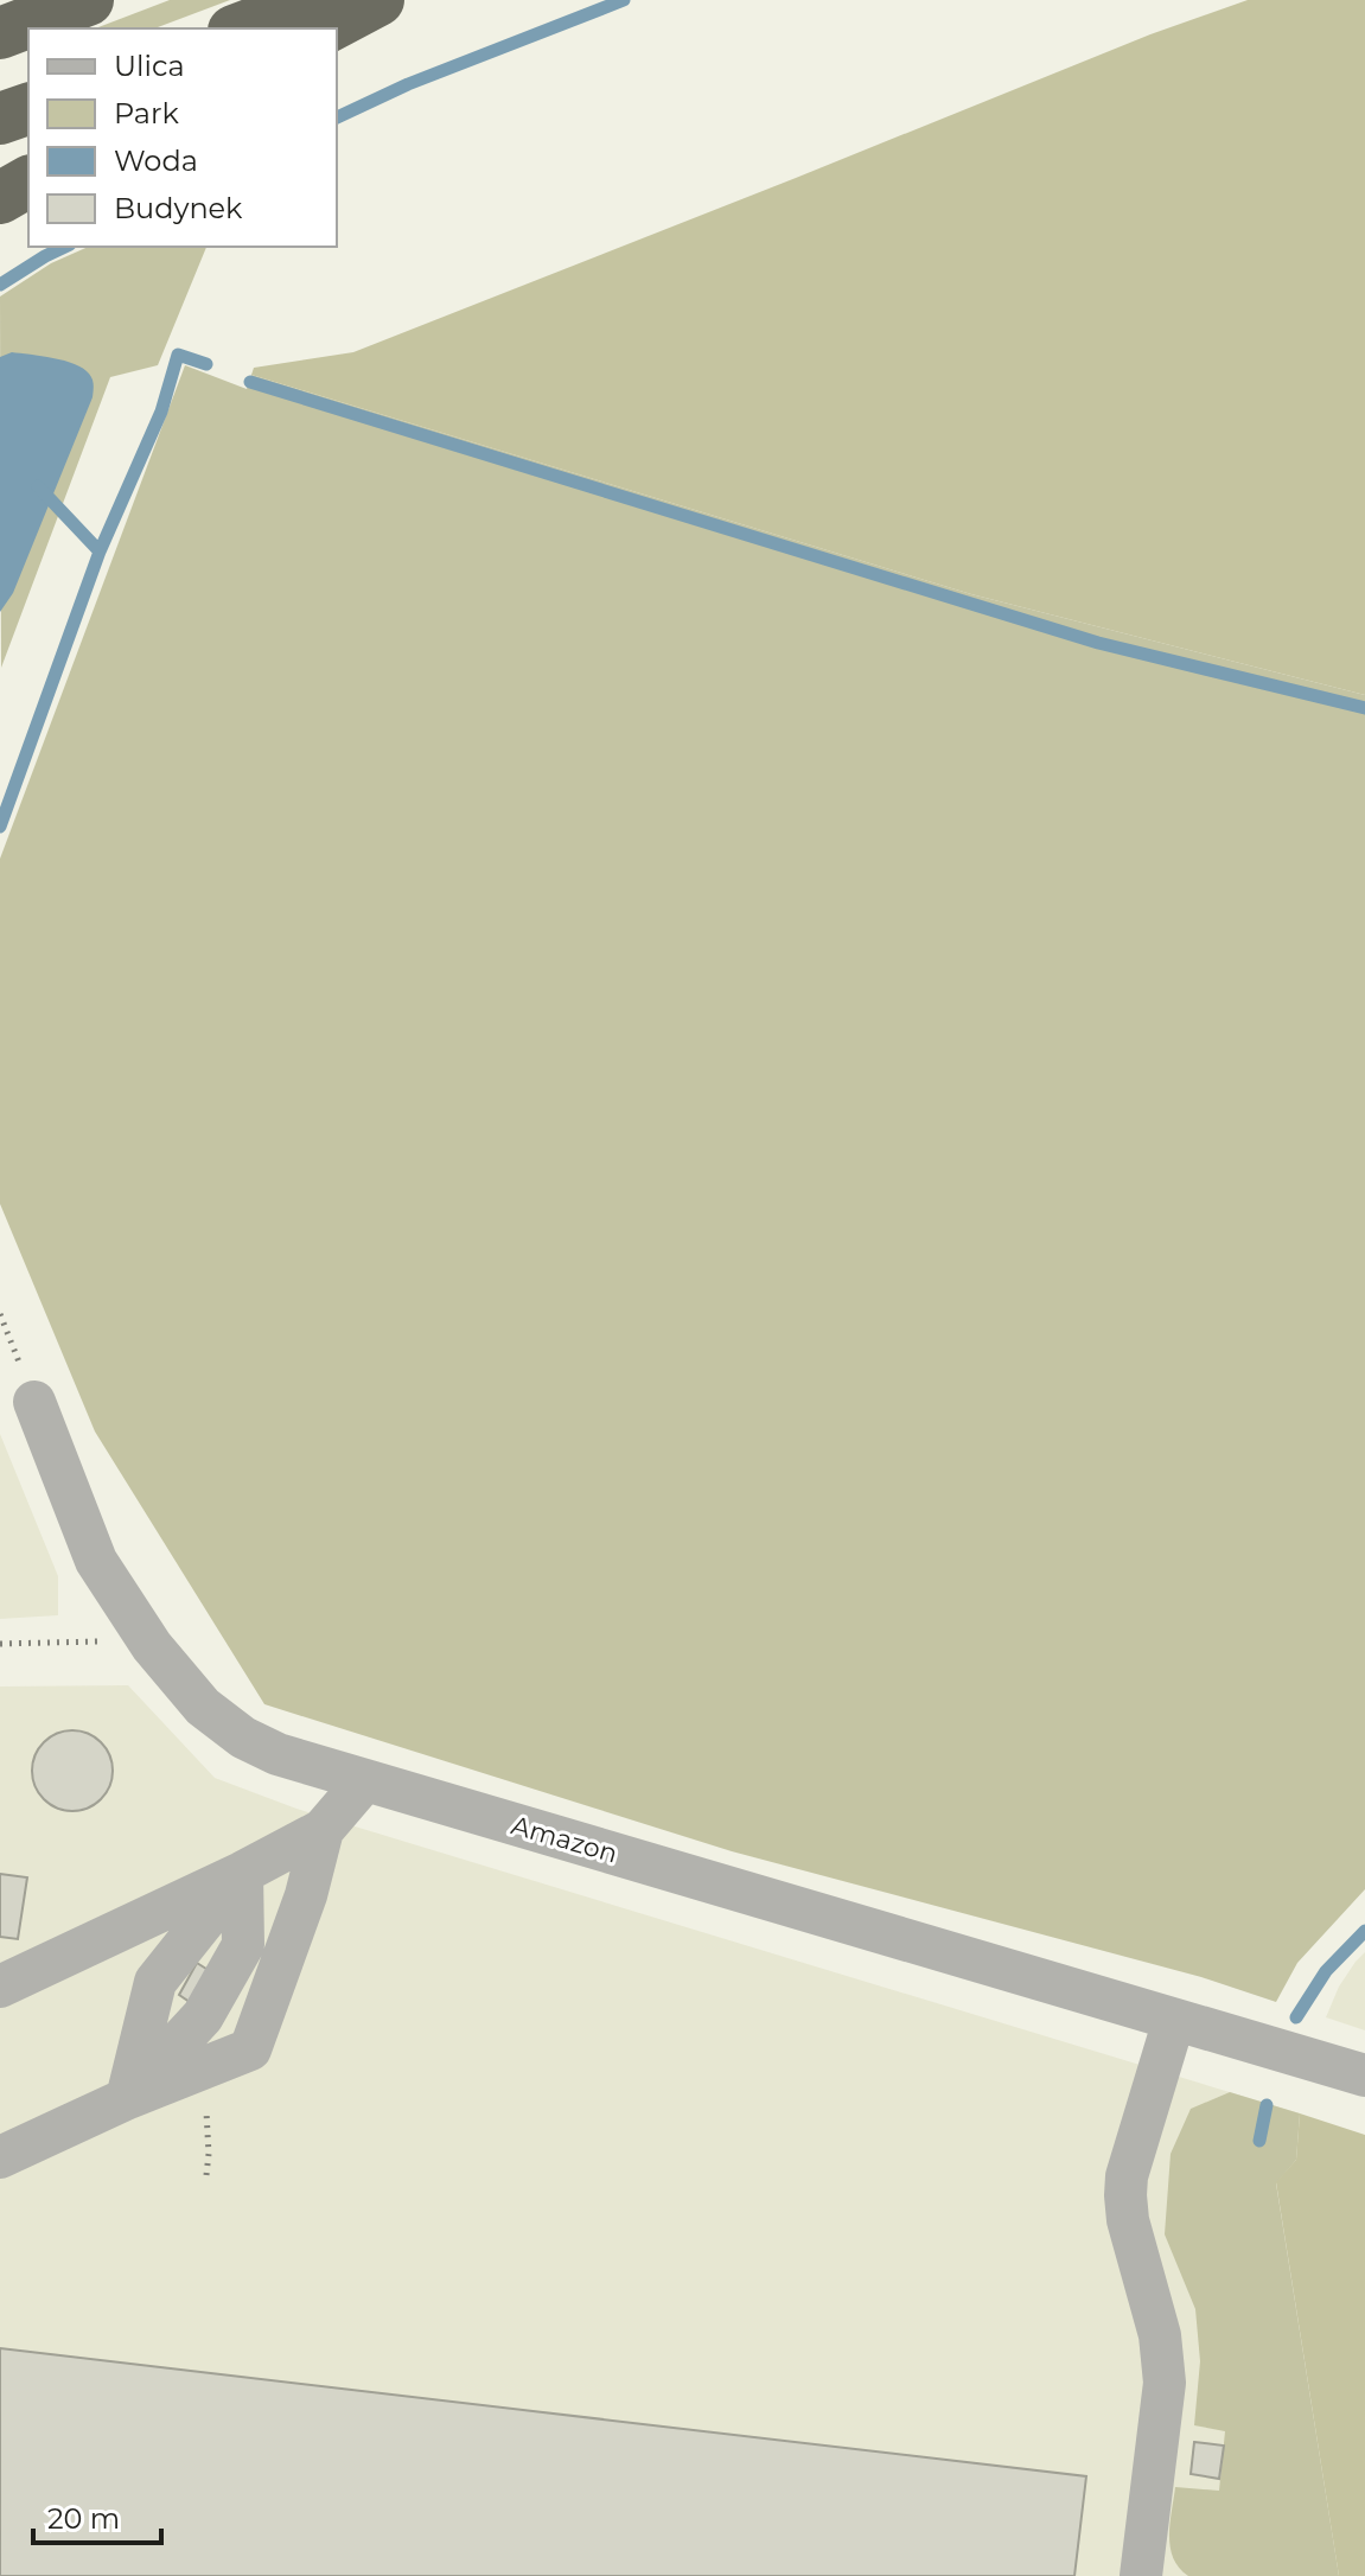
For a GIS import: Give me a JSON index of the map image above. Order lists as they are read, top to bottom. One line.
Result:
{"streets":{"street":["Amazon"]},"legend":["Ulica","Park","Woda","Budynek"],"scale_bar":"20 m"}
